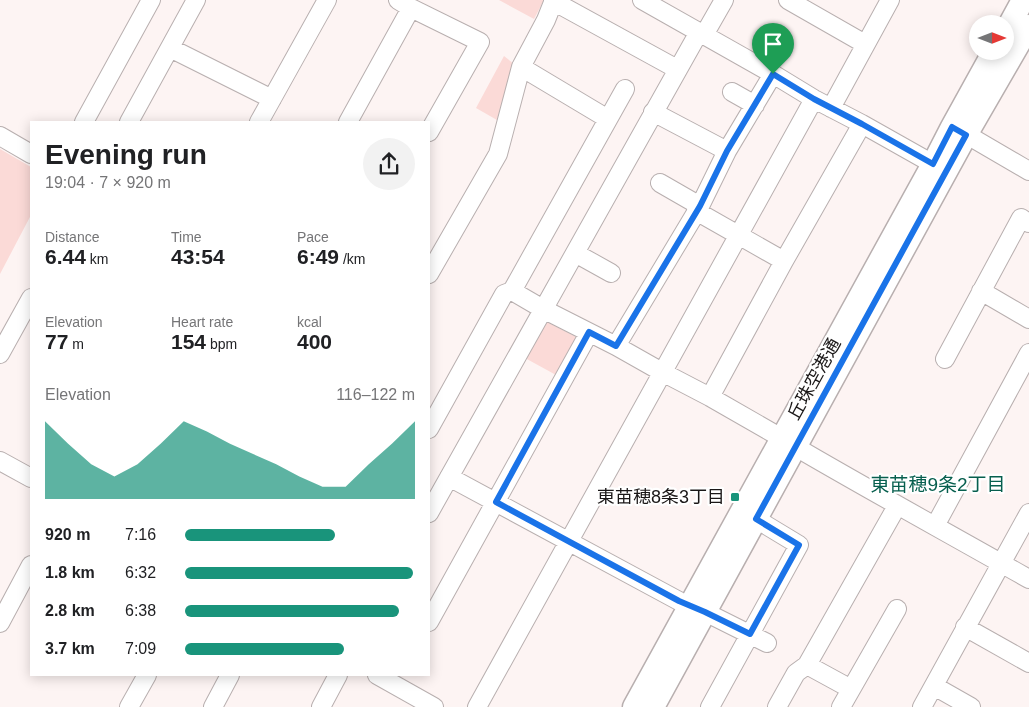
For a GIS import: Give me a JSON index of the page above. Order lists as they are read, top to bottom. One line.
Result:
{"streets":{"main road":["丘珠空港通"]},"districts":["東苗穂9条2丁目"],"places":{"transit":["東苗穂8条3丁目"]},"north":"right","page":{"heading":["Evening run","19:04 · 7 × 920 m"],"stats":[["Distance","6.44 km"],["Time","43:54"],["Pace","6:49 /km"],["Elevation","77 m"],["Heart rate","154 bpm"],["kcal","400"]],"chart":["Elevation","116–122 m"],"list":[{"name":"920 m","note":"7:16"},{"name":"1.8 km","note":"6:32"},{"name":"2.8 km","note":"6:38"},{"name":"3.7 km","note":"7:09"}]}}
